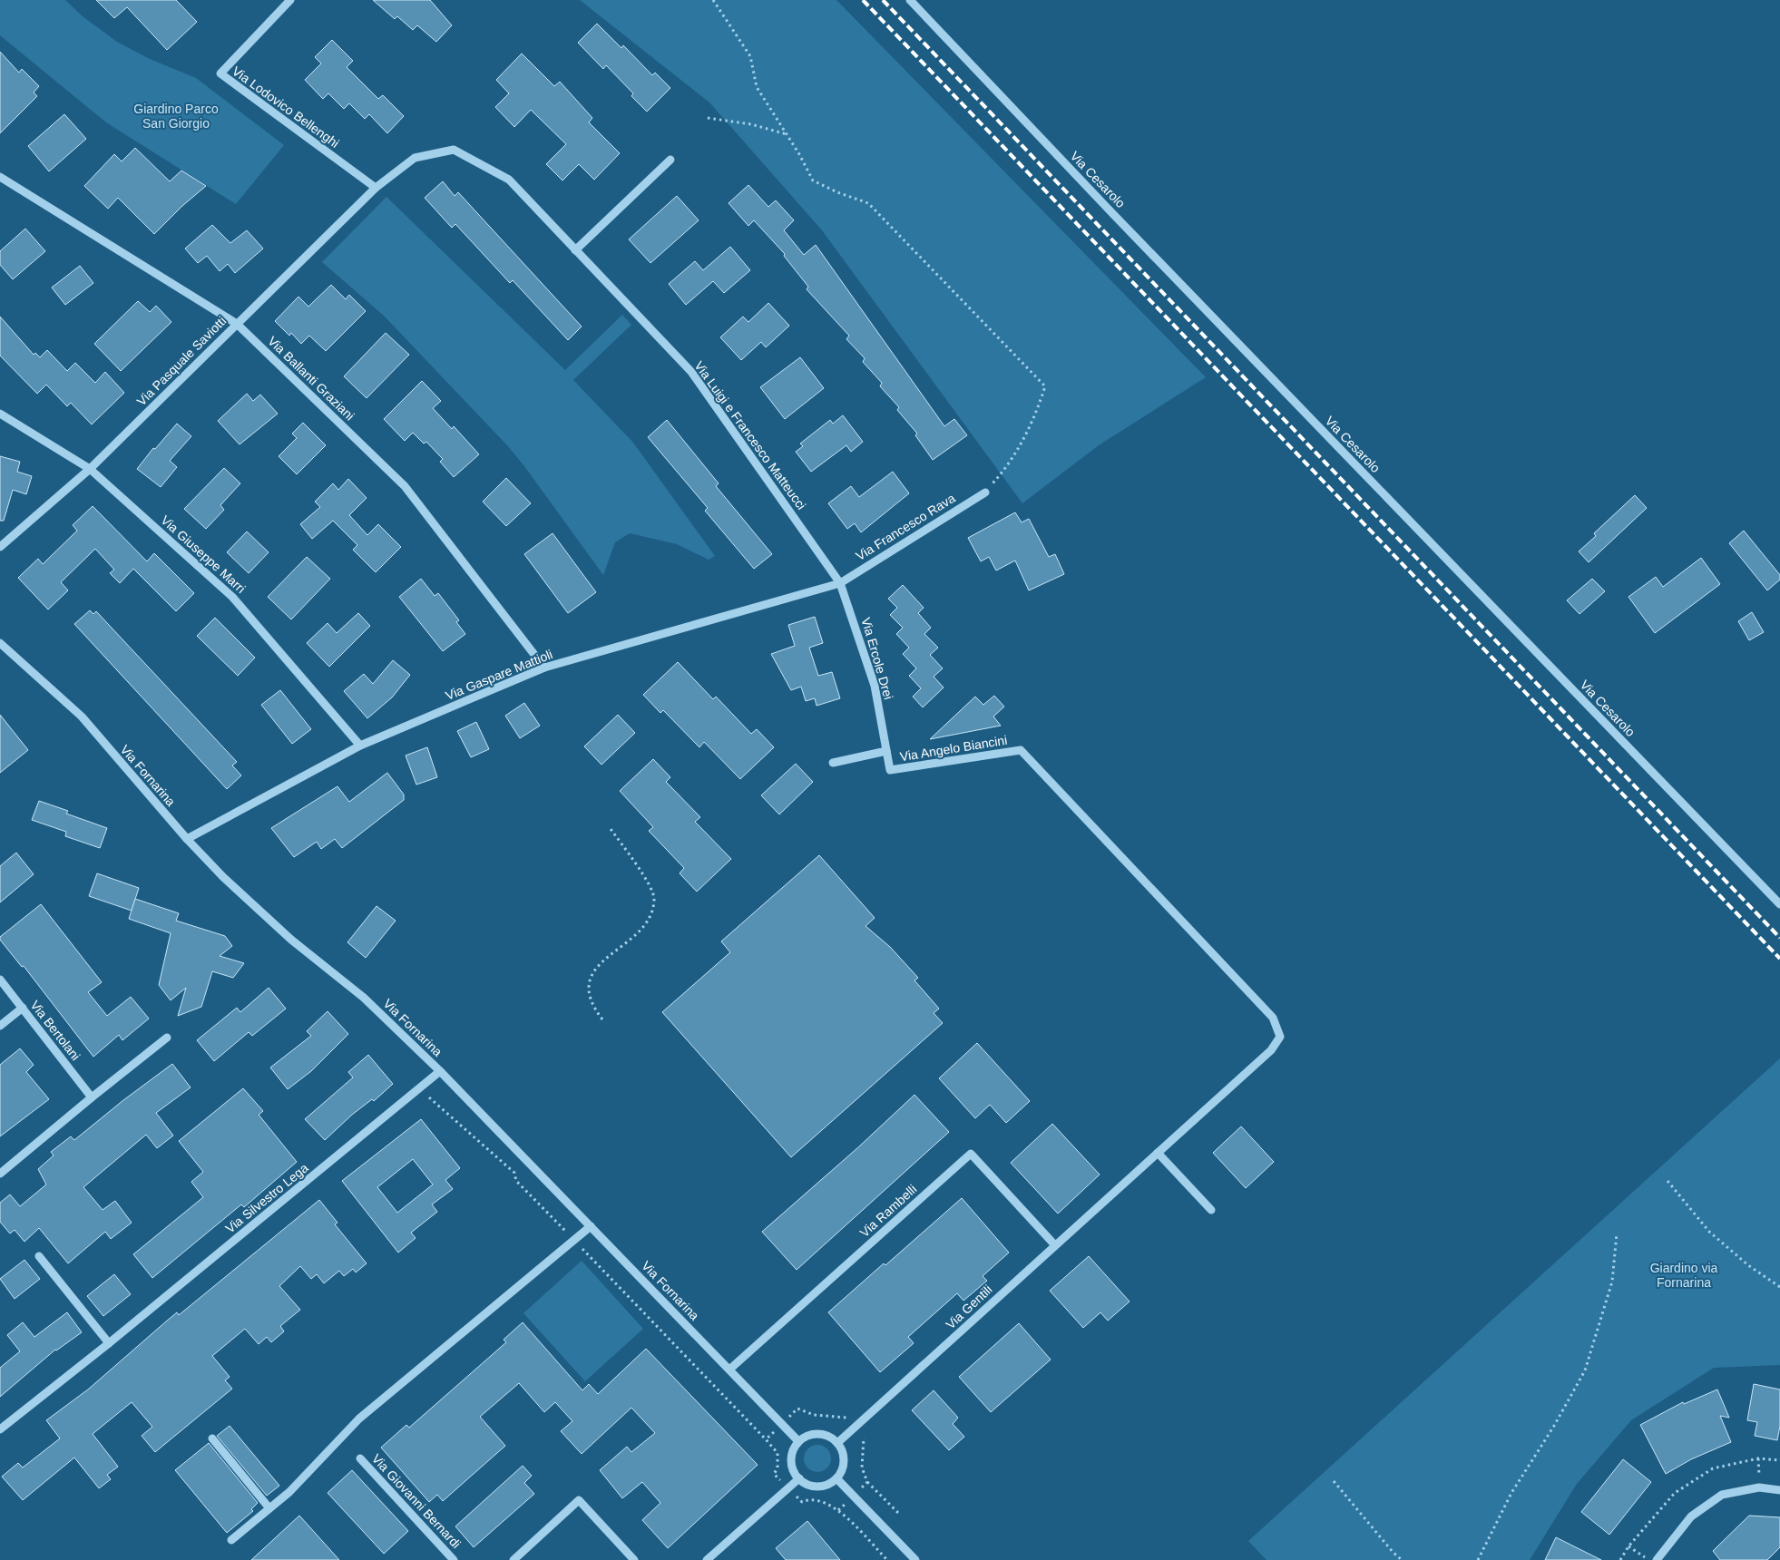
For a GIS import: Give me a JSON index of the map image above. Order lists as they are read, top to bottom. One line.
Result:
{"streets":{"street":["Via Lodovico Bellenghi","Via Cesarolo","Via Pasquale Saviotti","Via Ballanti Graziani","Via Luigi e Francesco Matteucci","Via Francesco Rava","Via Giuseppe Marri","Via Ercole Drei","Via Gaspare Mattioli","Via Angelo Biancini","Via Fornarina","Via Bertolani","Via Silvestro Lega","Via Rambelli","Via Gentili","Via Giovanni Bernardi"]},"crossings":[["Via Lodovico Bellenghi","Via Pasquale Saviotti"],["Via Lodovico Bellenghi","Via Luigi e Francesco Matteucci"],["Via Pasquale Saviotti","Via Ballanti Graziani"],["Via Pasquale Saviotti","Via Luigi e Francesco Matteucci"],["Via Pasquale Saviotti","Via Giuseppe Marri"],["Via Ballanti Graziani","Via Gaspare Mattioli"],["Via Luigi e Francesco Matteucci","Via Francesco Rava"],["Via Luigi e Francesco Matteucci","Via Ercole Drei"],["Via Luigi e Francesco Matteucci","Via Gaspare Mattioli"],["Via Francesco Rava","Via Ercole Drei"],["Via Francesco Rava","Via Gaspare Mattioli"],["Via Giuseppe Marri","Via Gaspare Mattioli"],["Via Ercole Drei","Via Gaspare Mattioli"],["Via Ercole Drei","Via Angelo Biancini"],["Via Gaspare Mattioli","Via Fornarina"],["Via Angelo Biancini","Via Gentili"],["Via Fornarina","Via Silvestro Lega"],["Via Fornarina","Via Rambelli"],["Via Fornarina","Via Gentili"],["Via Rambelli","Via Gentili"]],"parks":["Giardino Parco San Giorgio","Giardino via Fornarina"]}
